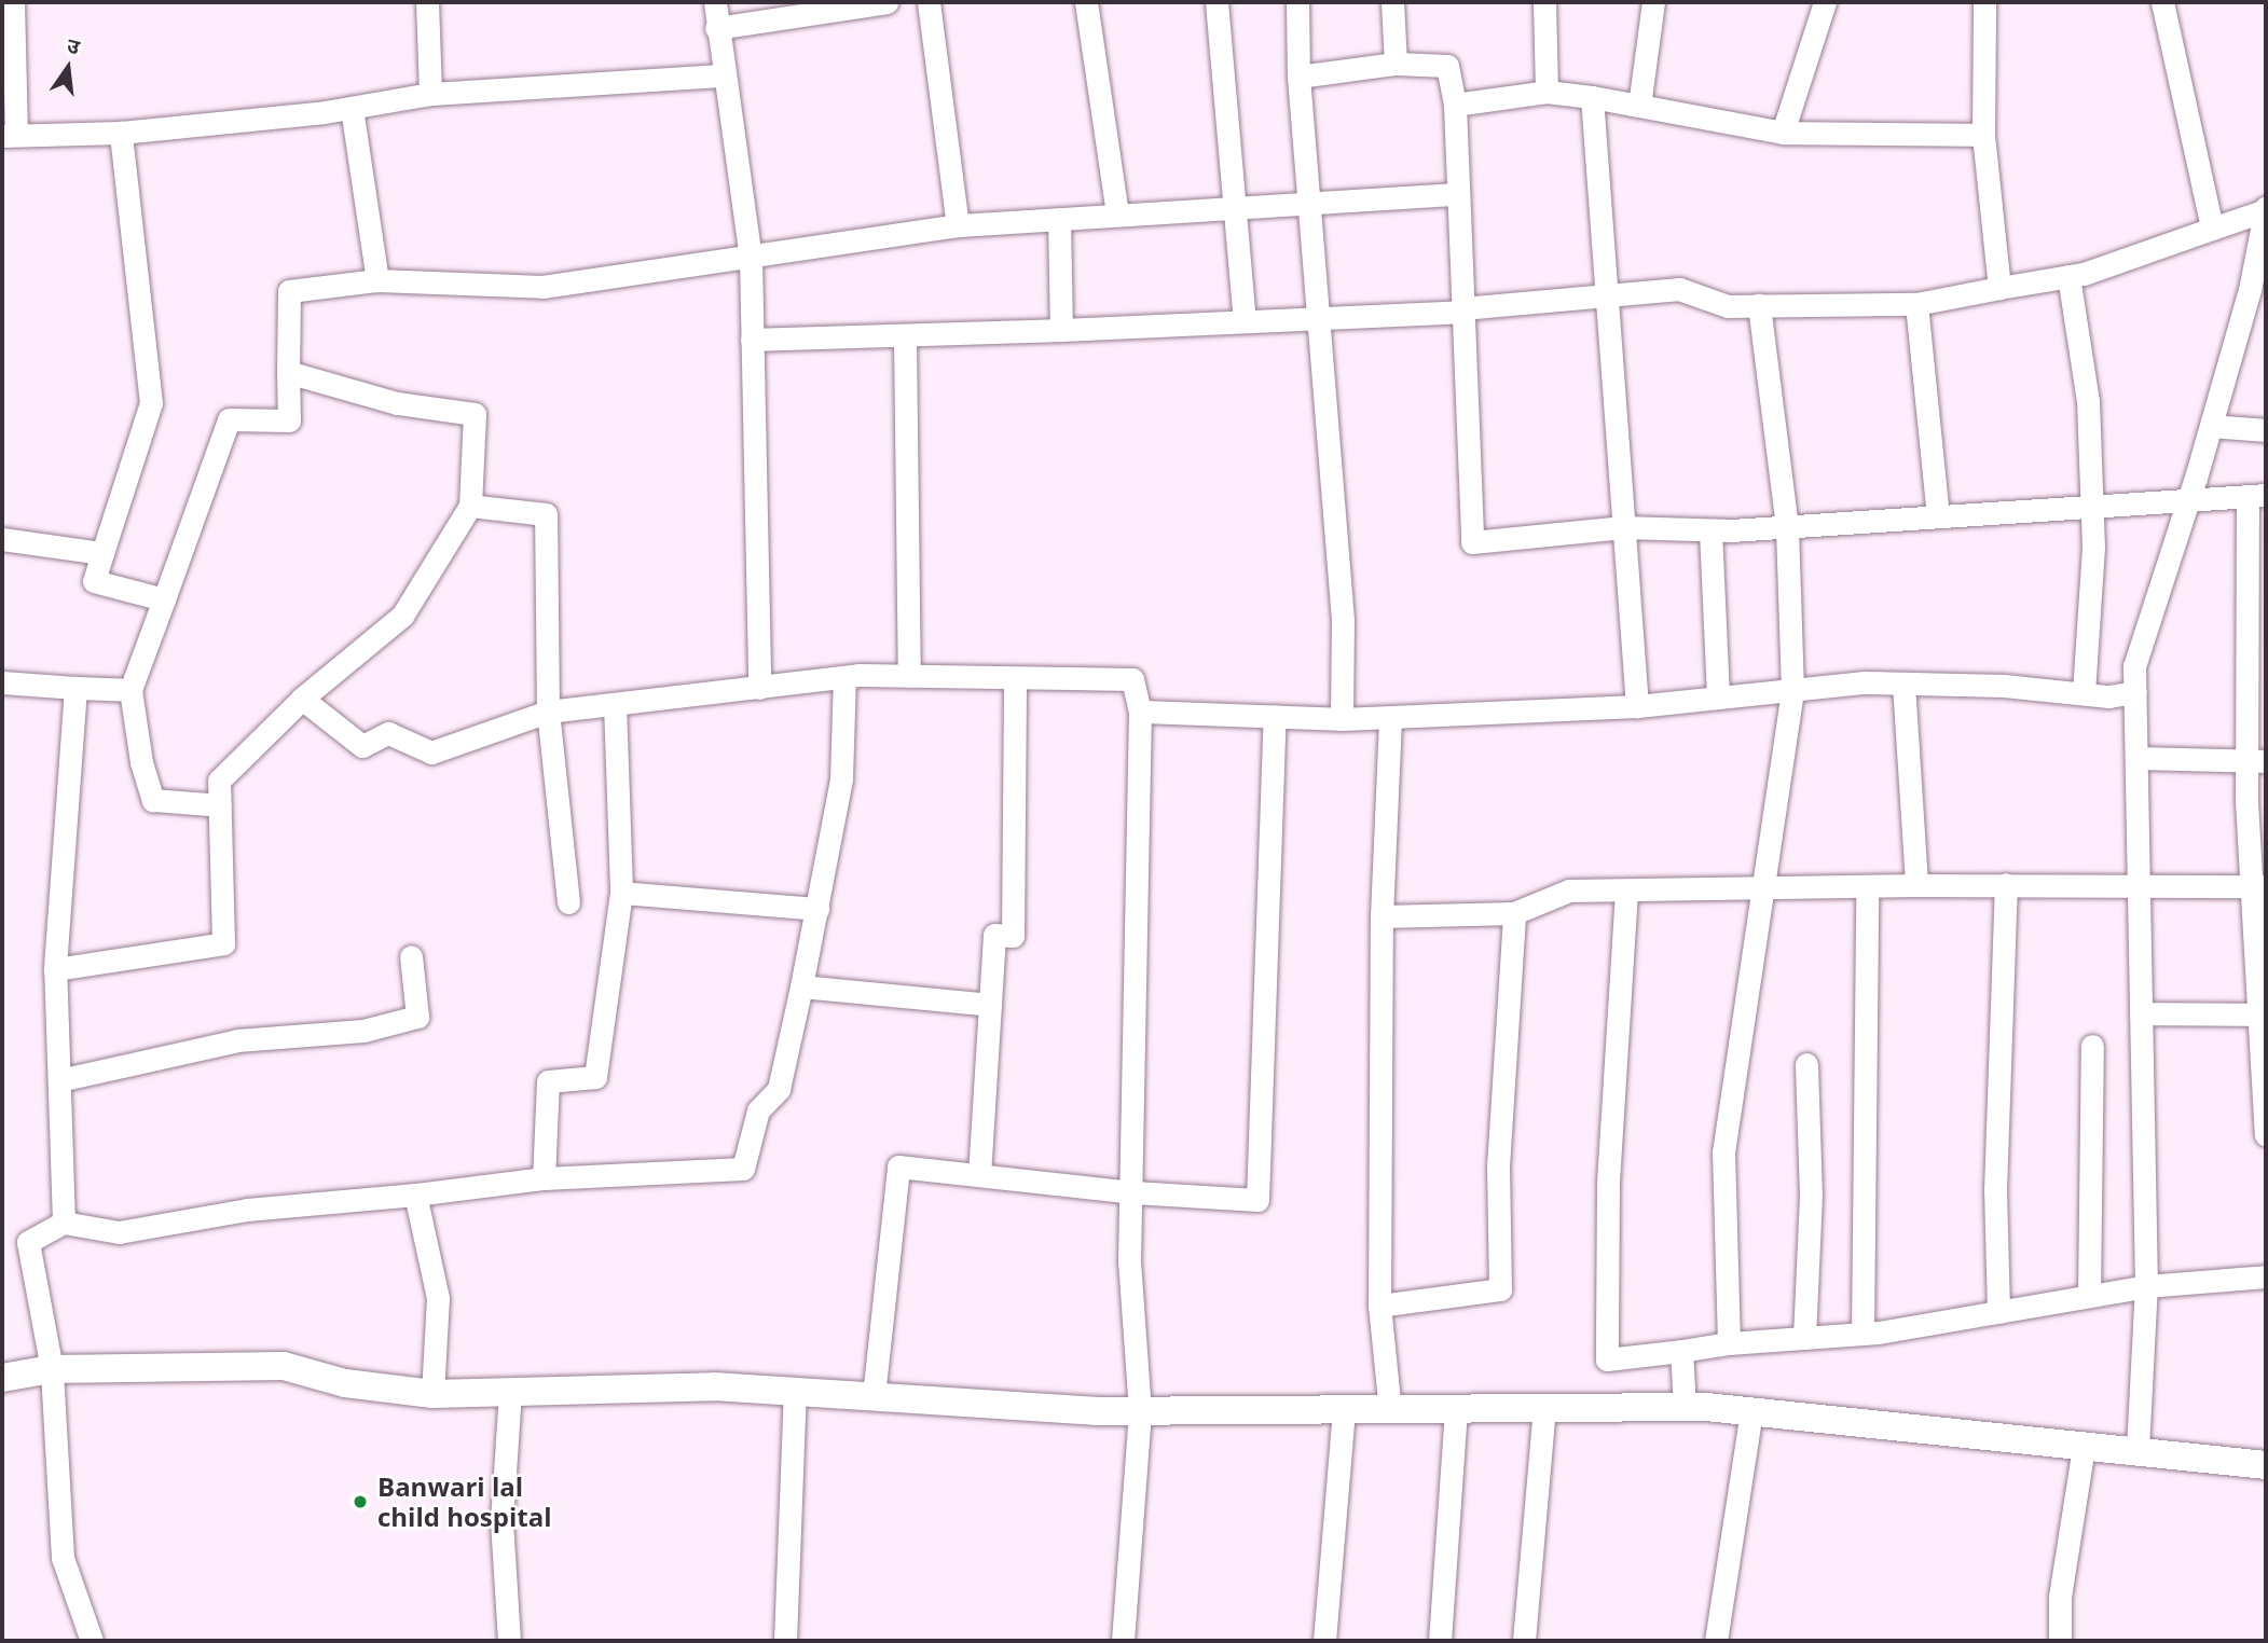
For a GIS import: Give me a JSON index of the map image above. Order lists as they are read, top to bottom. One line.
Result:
{"places":["Banwari lal child hospital"],"north":"top"}
